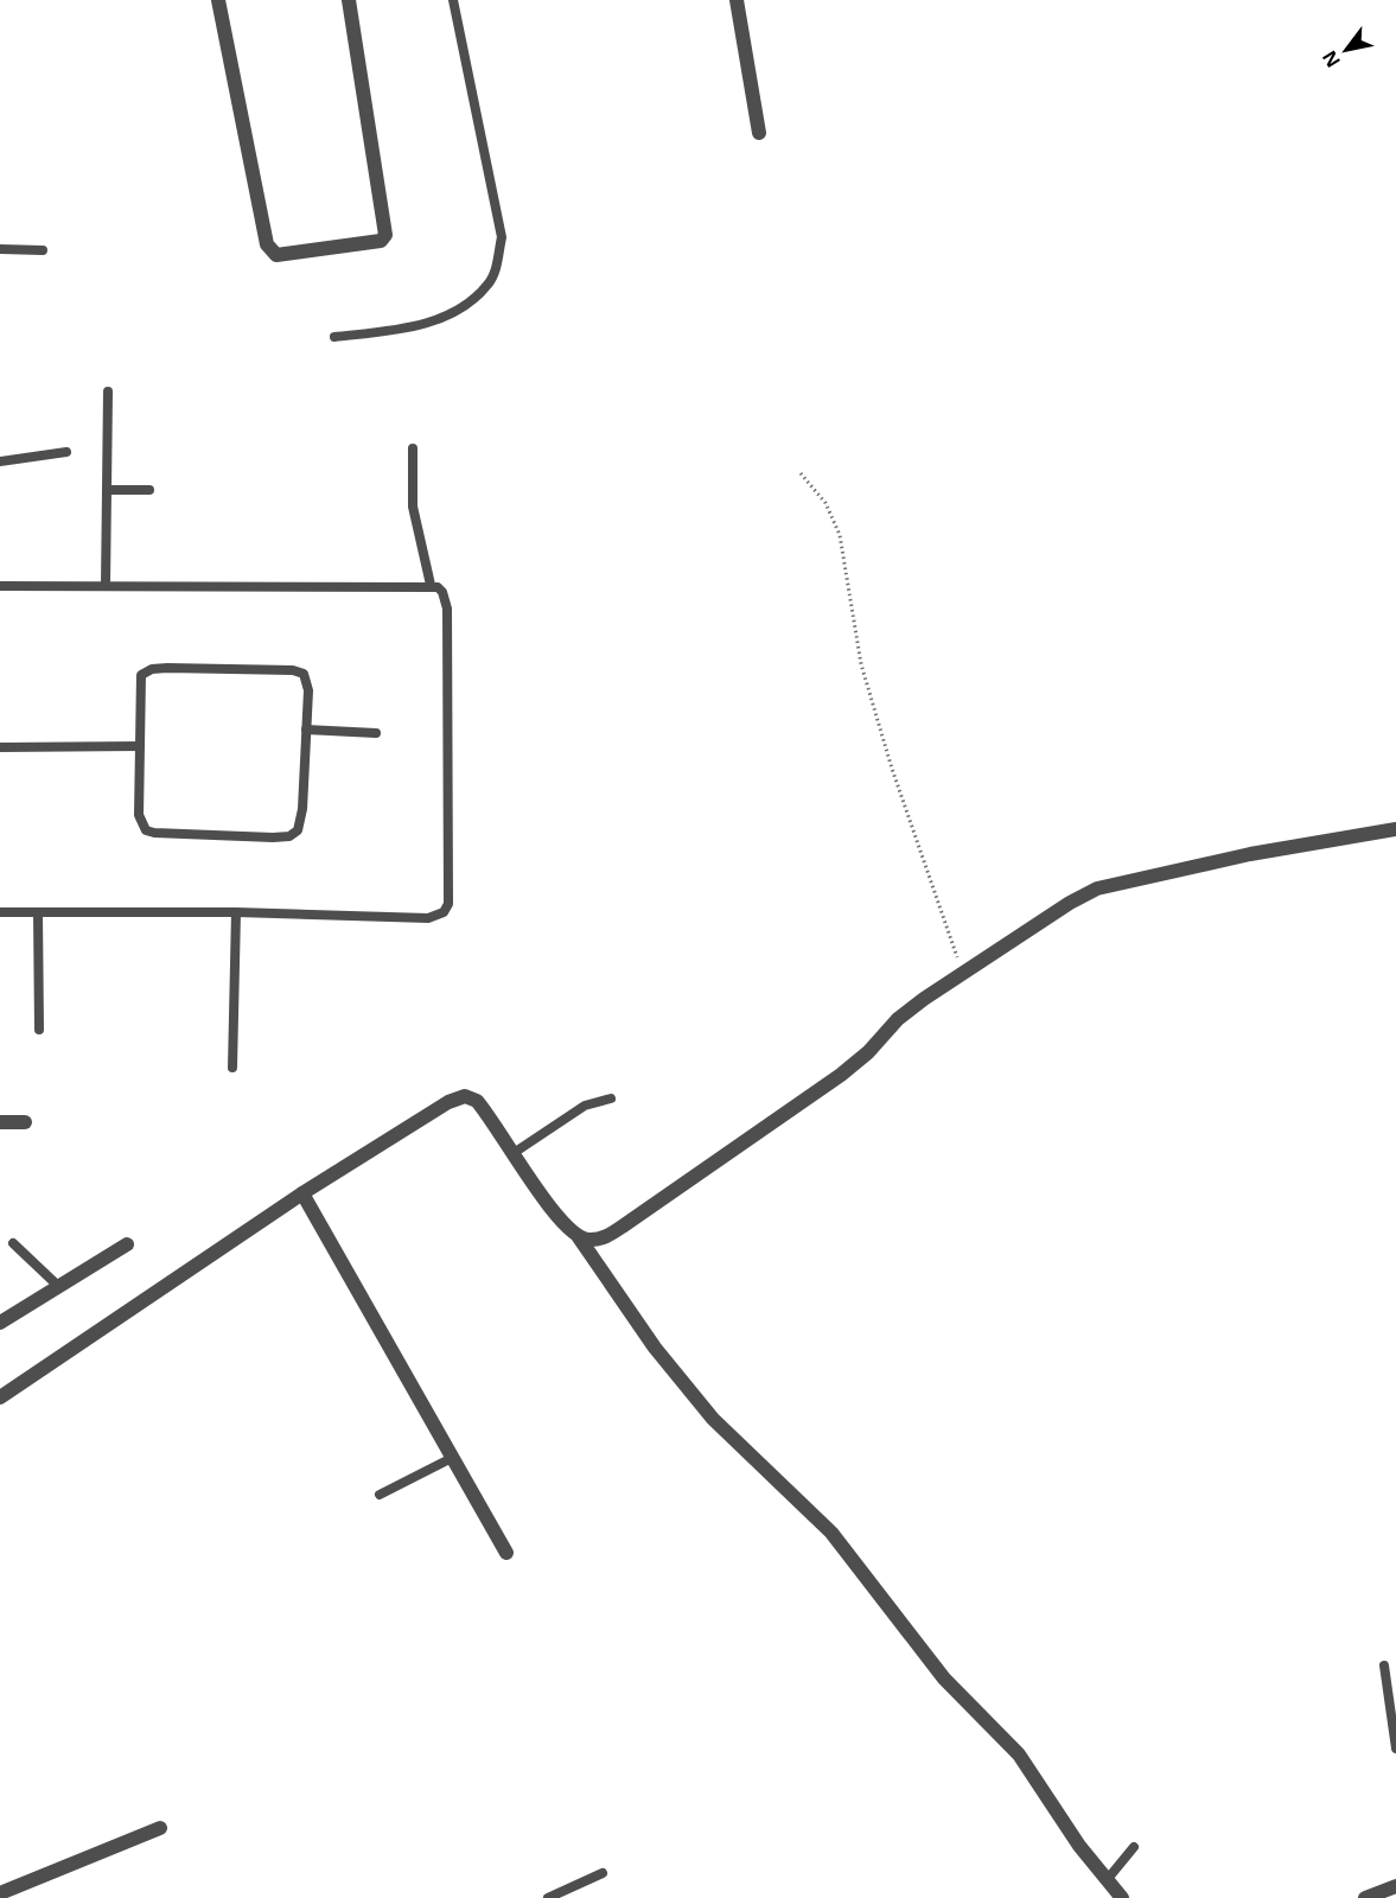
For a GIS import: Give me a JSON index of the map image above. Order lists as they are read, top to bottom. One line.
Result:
{"north":"bottom left"}
